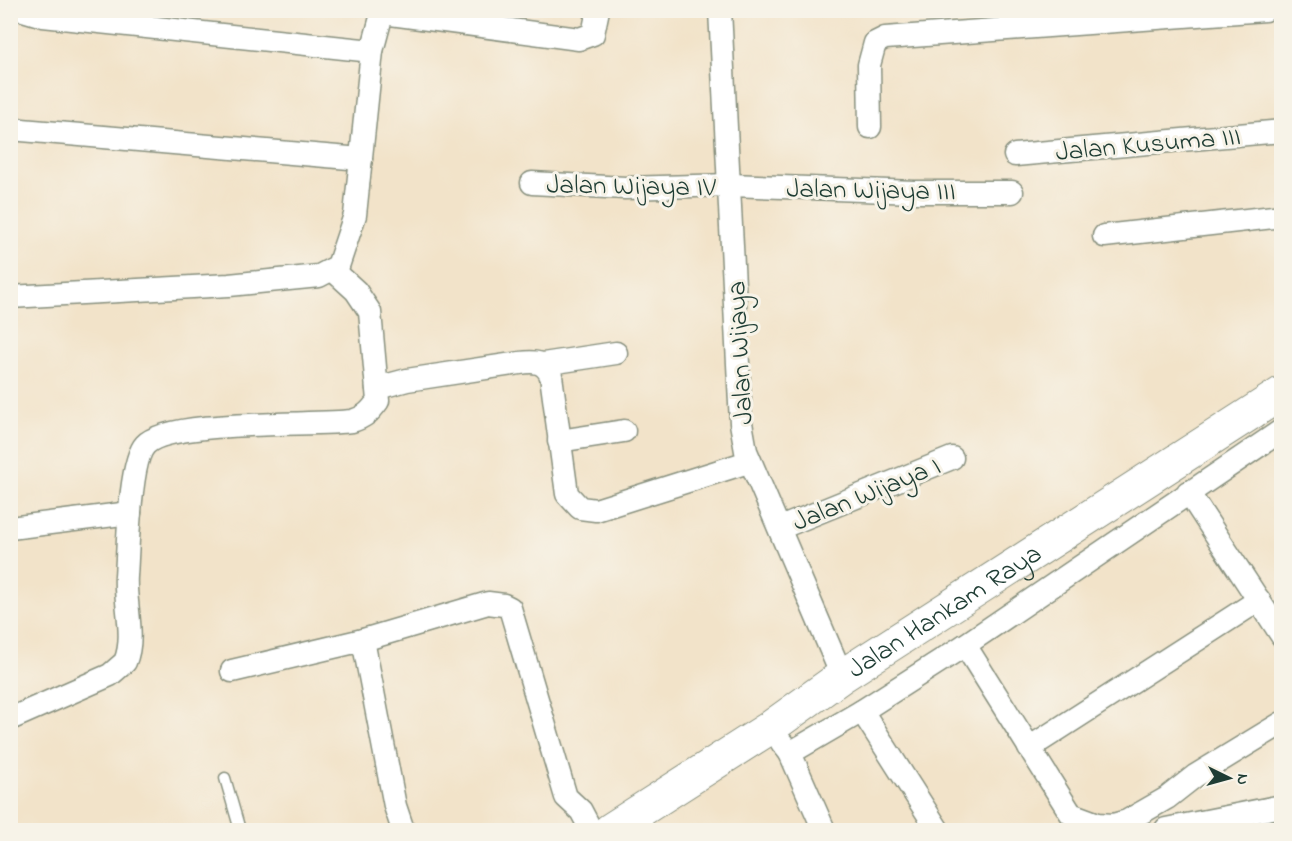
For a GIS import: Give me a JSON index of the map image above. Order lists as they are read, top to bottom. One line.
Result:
{"streets":{"main road":["Jalan Hankam Raya"],"street":["Jalan Kusuma III","Jalan Wijaya IV","Jalan Wijaya III","Jalan Wijaya","Jalan Wijaya I"]},"crossings":[["Jalan Wijaya IV","Jalan Wijaya III"],["Jalan Wijaya IV","Jalan Wijaya"],["Jalan Wijaya III","Jalan Wijaya"],["Jalan Wijaya","Jalan Wijaya I"],["Jalan Wijaya","Jalan Hankam Raya"]],"north":"right"}
